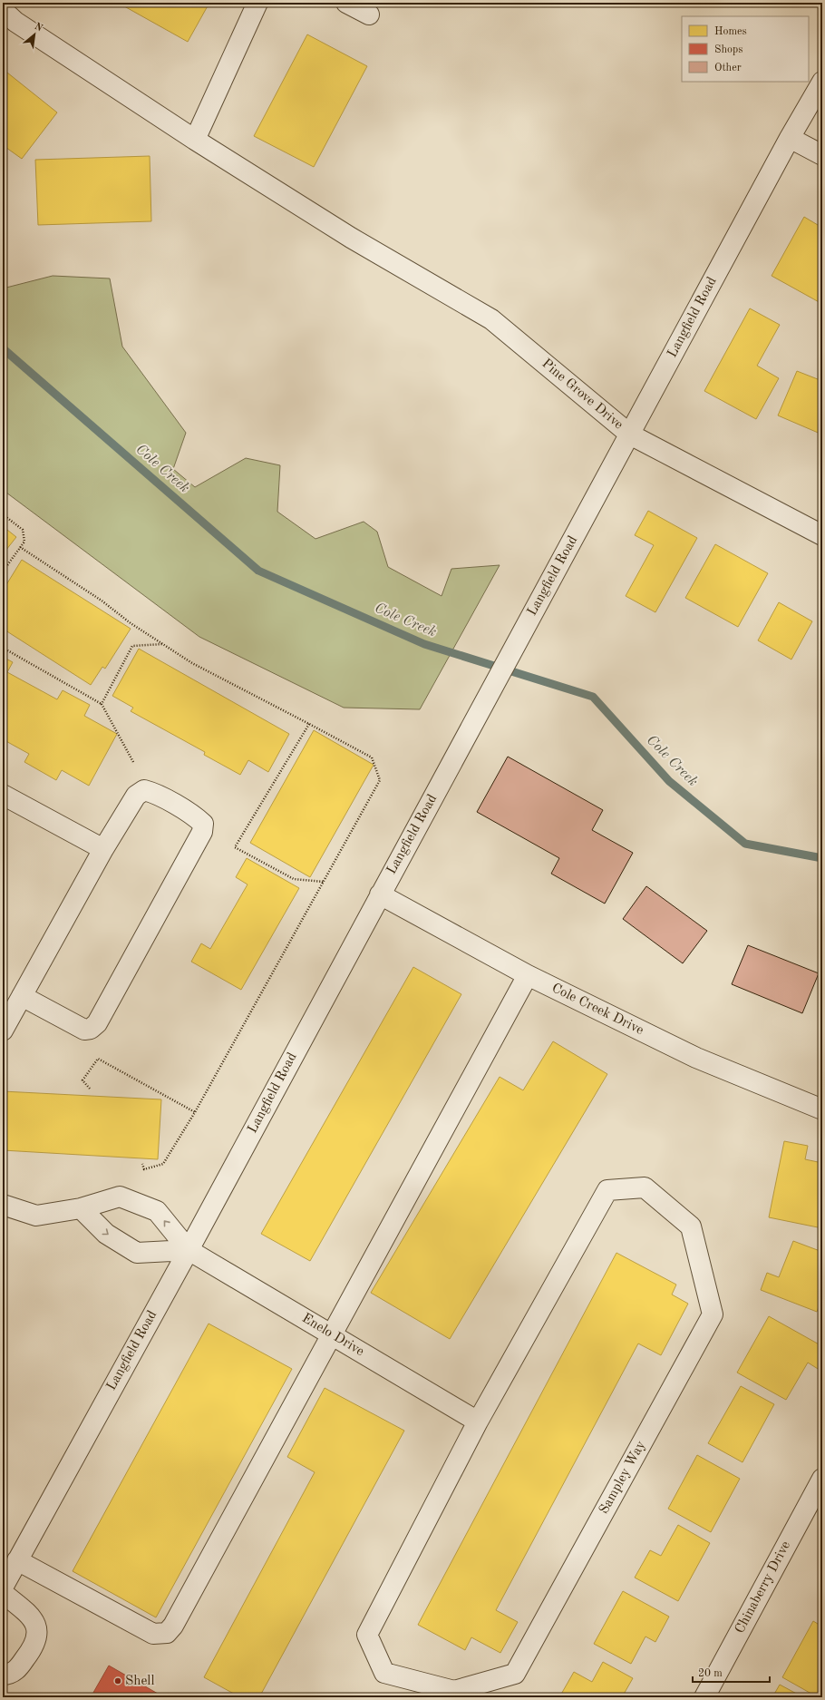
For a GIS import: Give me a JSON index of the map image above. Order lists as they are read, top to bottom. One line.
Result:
{"streets":{"street":["Langfield Road","Pine Grove Drive","Cole Creek Drive","Enelo Drive","Sampley Way","Chinaberry Drive"]},"crossings":[["Langfield Road","Pine Grove Drive"],["Langfield Road","Cole Creek Drive"],["Langfield Road","Enelo Drive"],["Enelo Drive","Sampley Way"]],"water":["Cole Creek"],"places":["Shell"],"legend":["Homes","Shops","Other"],"scale_bar":"20 m","north":"top right"}
